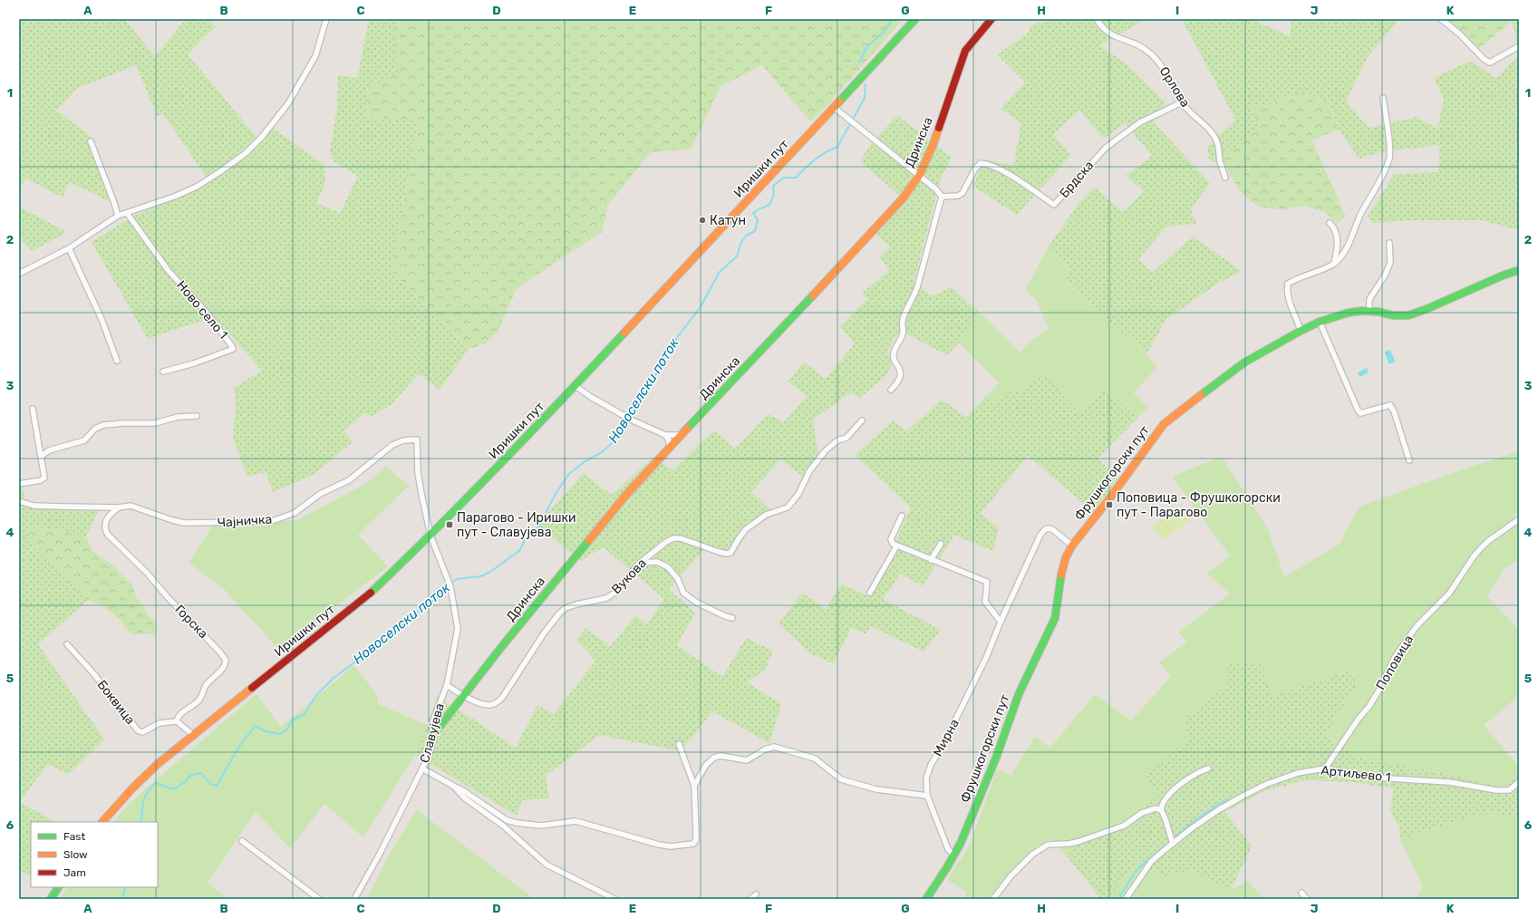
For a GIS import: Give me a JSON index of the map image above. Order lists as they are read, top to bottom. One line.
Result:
{"streets":{"street":["Орлова","Дринска","Иришки пут","Брдска","Ново село 1","Фрушкогорски пут","Чајничка","Вукова","Горска","Поповица","Боквица","Славујева","Мирна","Артиљево 1"]},"crossings":[["Орлова","Брдска"],["Дринска","Вукова"],["Дринска","Славујева"],["Иришки пут","Славујева"],["Фрушкогорски пут","Мирна"],["Чајничка","Горска"],["Чајничка","Славујева"],["Вукова","Славујева"],["Горска","Боквица"],["Поповица","Артиљево 1"]],"water":["Новоселски поток"],"places":{"other":["Катун"],"transit":["Поповица - Фрушкогорски пут - Парагово","Парагово - Иришки пут - Славујева"]},"legend":["Fast","Slow","Jam"],"grid":{"columns":["A","B","C","D","E","F","G","H","I","J","K"],"rows":["1","2","3","4","5","6"]}}
